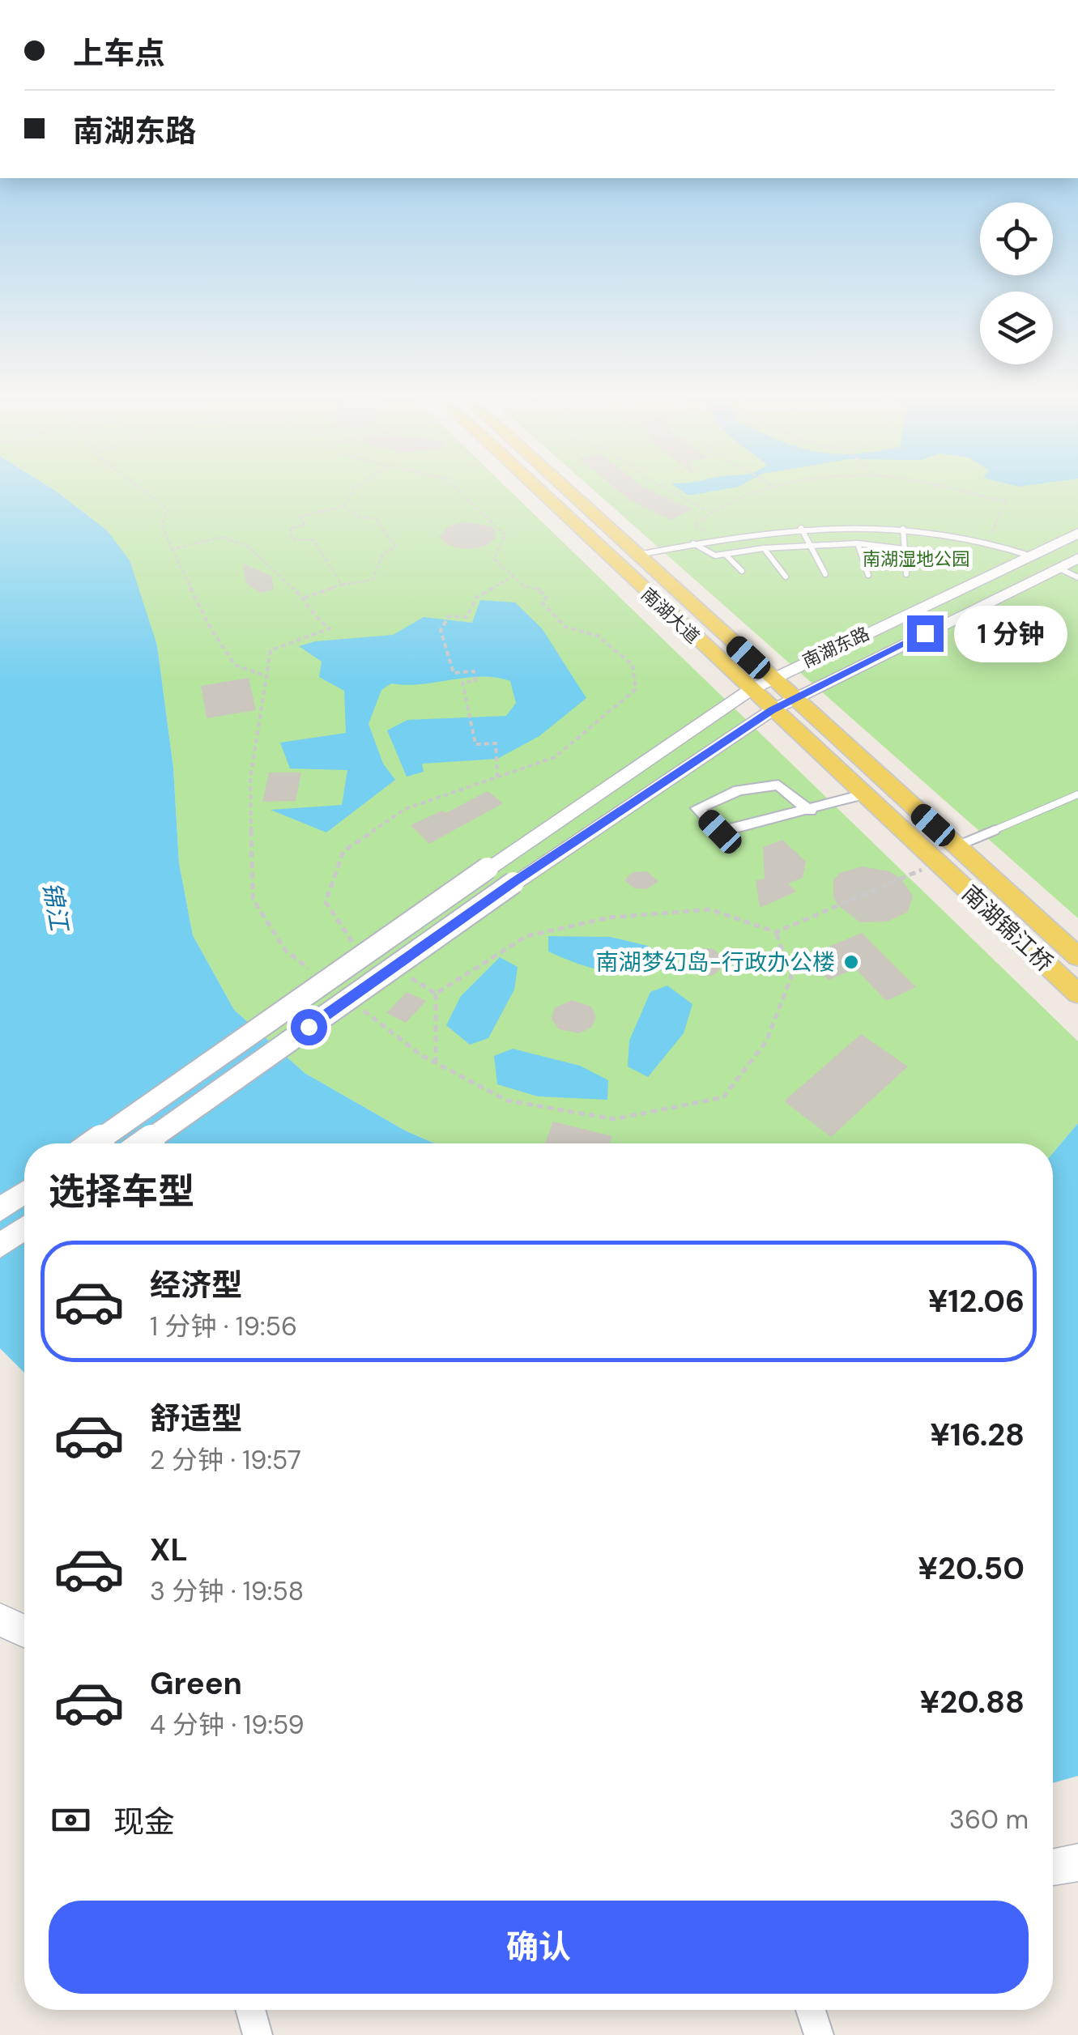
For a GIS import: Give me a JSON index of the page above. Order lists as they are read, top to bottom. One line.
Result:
{"streets":{"main road":["南湖大道","南湖东路","南湖锦江桥"]},"crossings":[["南湖大道","南湖东路"],["南湖大道","南湖锦江桥"]],"water":["锦江"],"parks":["南湖湿地公园"],"places":["南湖梦幻岛-行政办公楼"],"page":{"banner":["上车点","南湖东路"],"bubble":"1 分钟","heading":"选择车型","list":[{"name":"经济型","note":"1 分钟 · 19:56","value":"¥12.06"},{"name":"舒适型","note":"2 分钟 · 19:57","value":"¥16.28"},{"name":"XL","note":"3 分钟 · 19:58","value":"¥20.50"},{"name":"Green","note":"4 分钟 · 19:59","value":"¥20.88"}],"pay":["现金","360 m"],"buttons":"确认"}}
